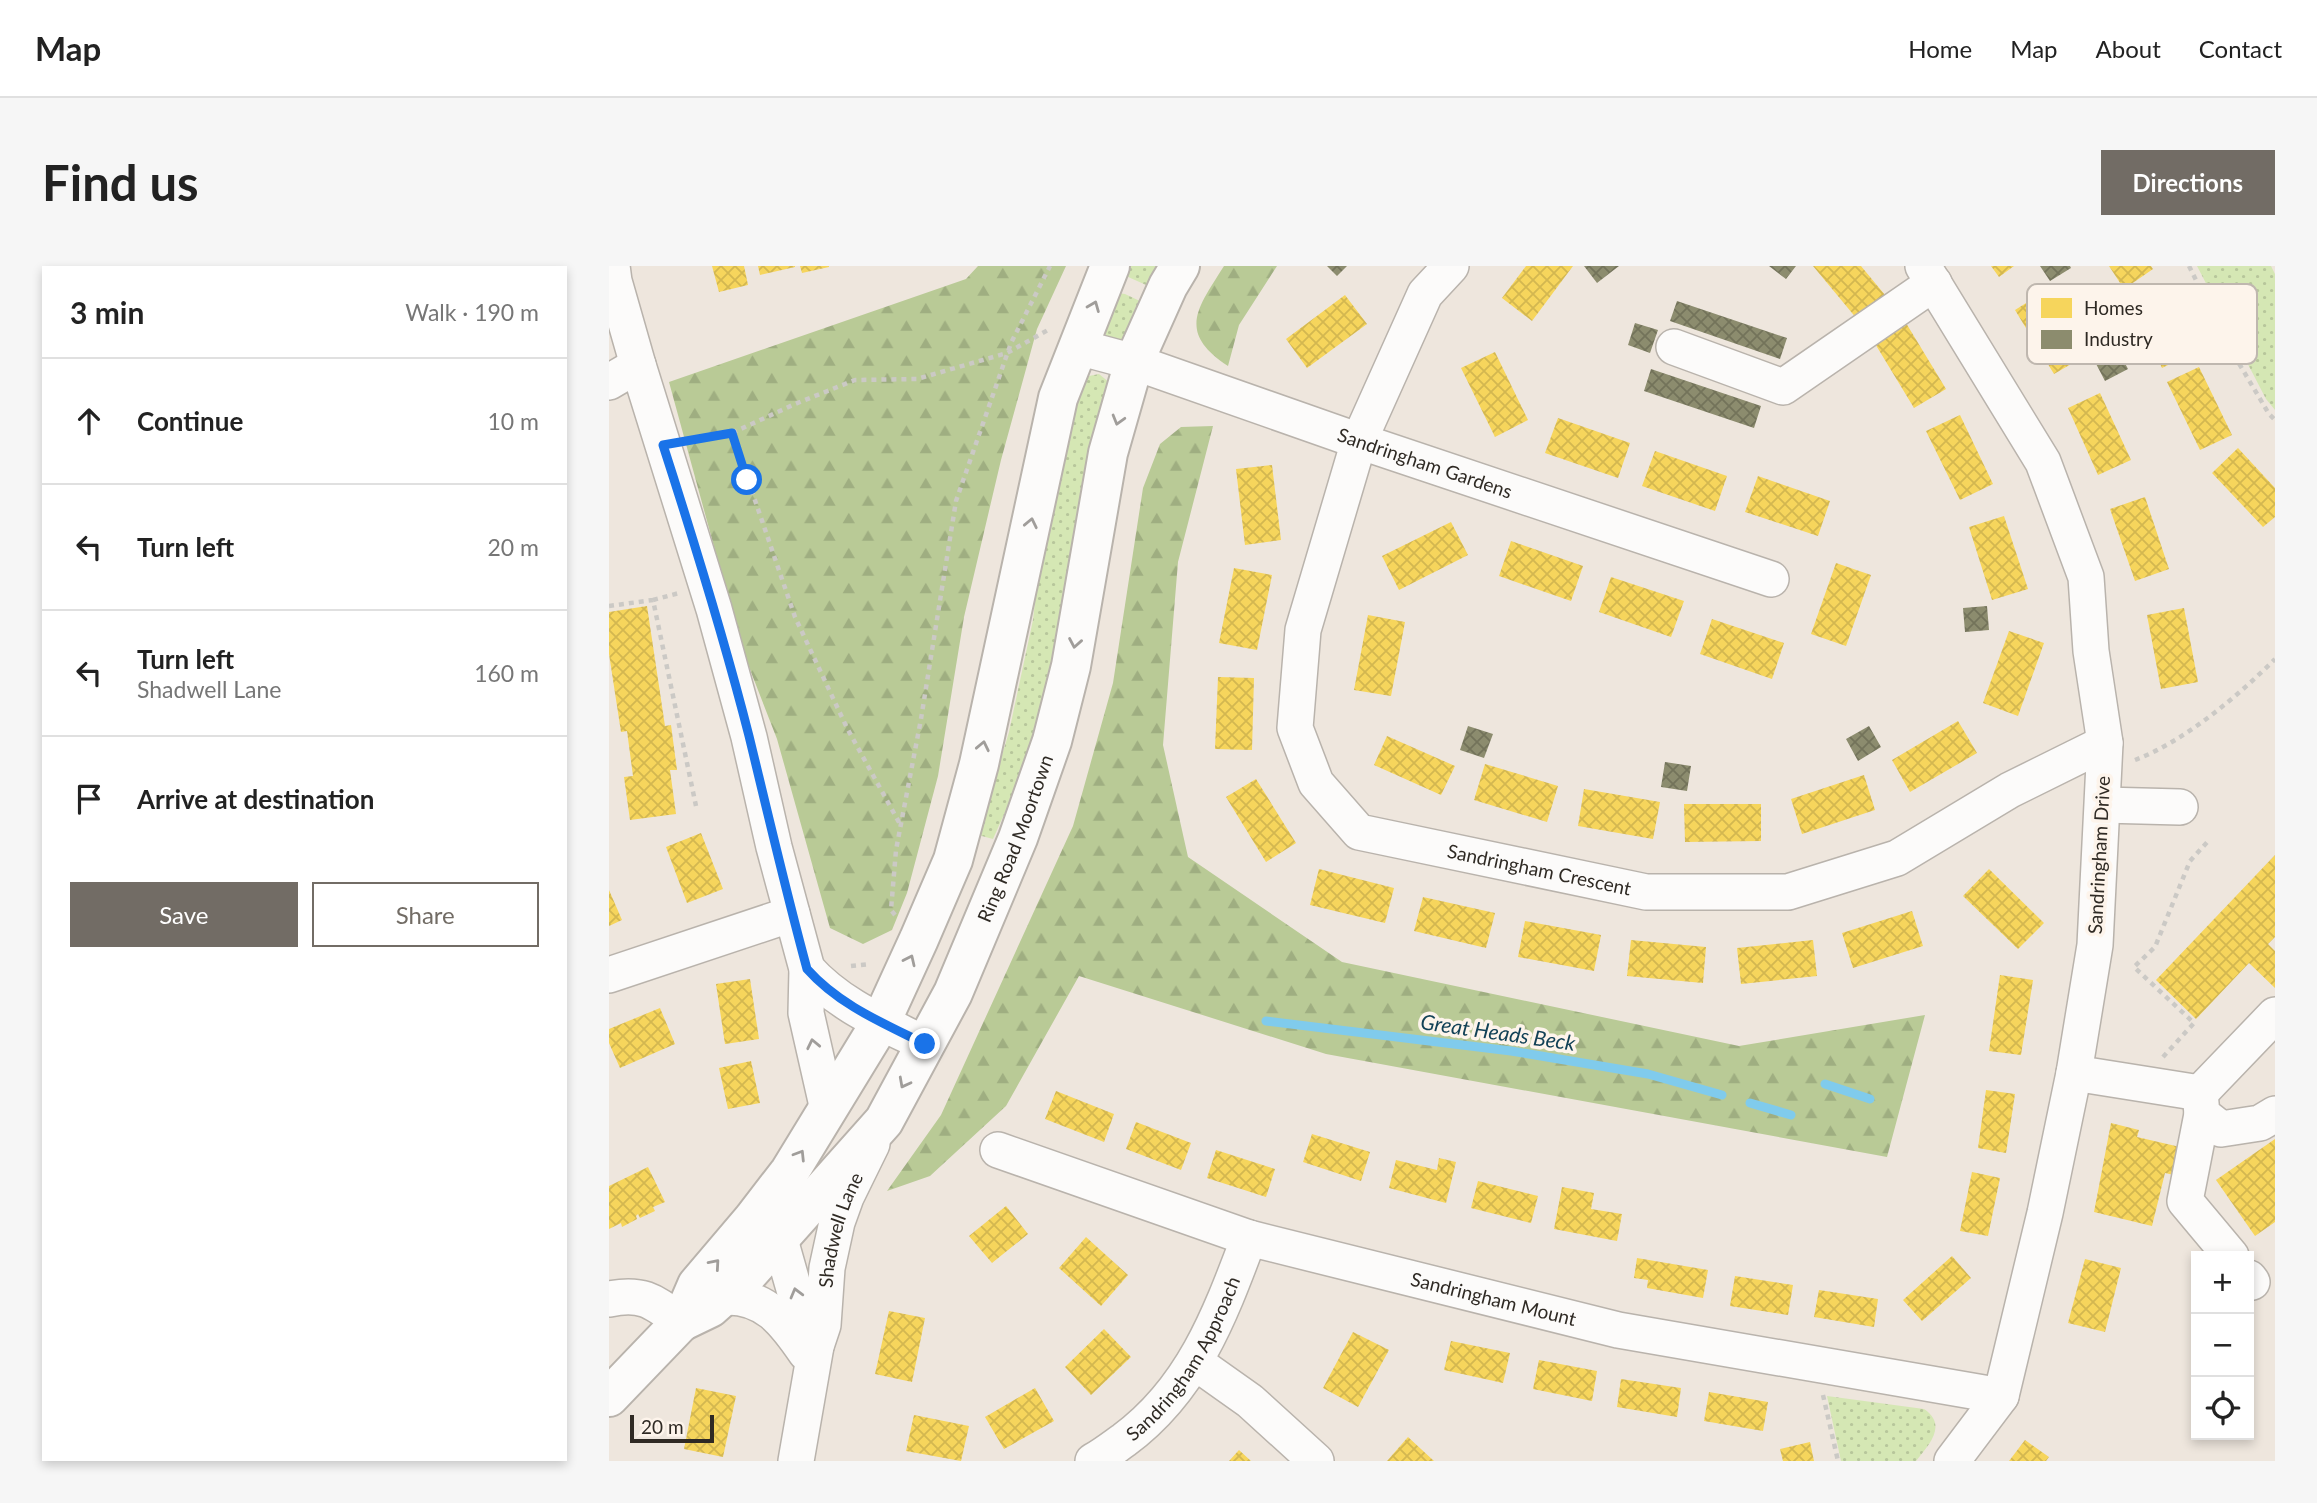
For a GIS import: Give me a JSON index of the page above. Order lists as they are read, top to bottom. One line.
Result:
{"streets":{"highway":["Ring Road Moortown"],"street":["Sandringham Gardens","Sandringham Drive","Sandringham Crescent","Shadwell Lane","Sandringham Mount","Sandringham Approach"]},"crossings":[["Sandringham Gardens","Ring Road Moortown"],["Sandringham Gardens","Sandringham Crescent"],["Ring Road Moortown","Shadwell Lane"],["Sandringham Drive","Sandringham Crescent"],["Sandringham Drive","Sandringham Mount"],["Sandringham Mount","Sandringham Approach"]],"water":["Great Heads Beck"],"legend":["Homes","Industry"],"scale_bar":"20 m","page":{"header":"Map","nav":["Home","Map","About","Contact"],"buttons":["Directions",["Save","Share"]],"title":"Find us","heading":["3 min","Walk · 190 m"],"list":[["Continue","10 m"],["Turn left","20 m"],["Turn left","Shadwell Lane","160 m"],"Arrive at destination"],"map_buttons":["+","−"],"scale":"20 m"}}
